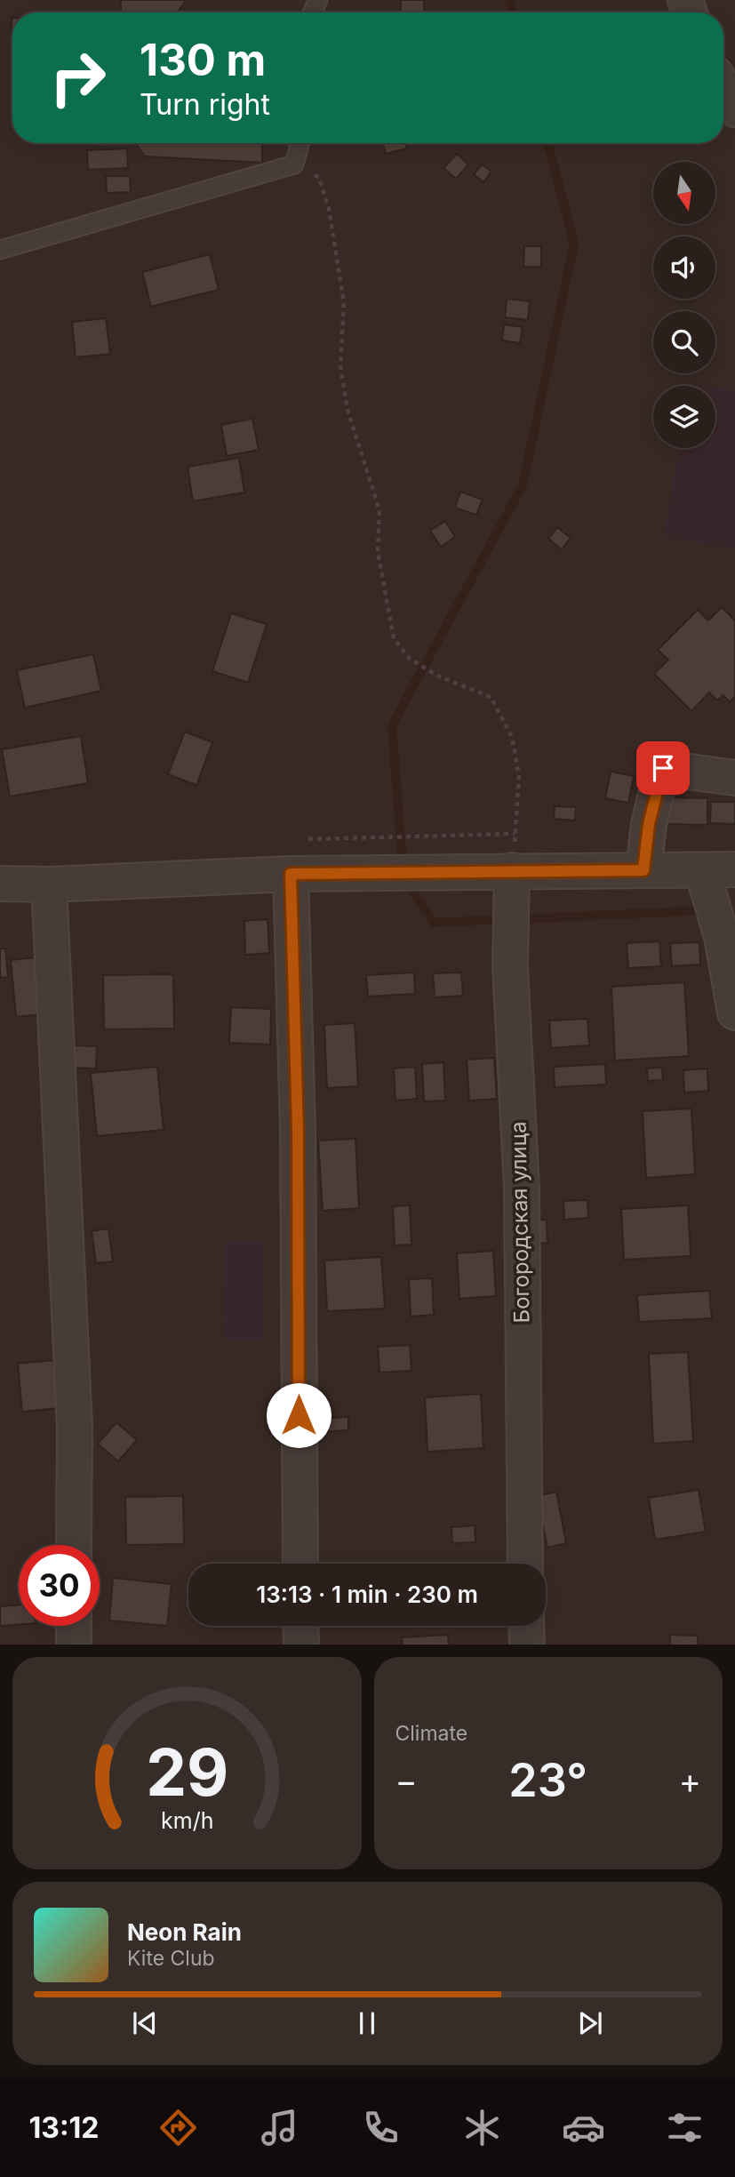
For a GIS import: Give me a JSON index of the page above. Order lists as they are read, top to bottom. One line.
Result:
{"streets":{"street":["Богородская улица"]},"north":"bottom","page":{"turn":["130 m","Turn right"],"limit":"30","trip":"13:13 · 1 min · 230 m","tile":"Climate","heat":["−","23°","+"],"song":["Neon Rain","Kite Club"],"tabs":"13:12","gauge":["29","km/h"]}}
